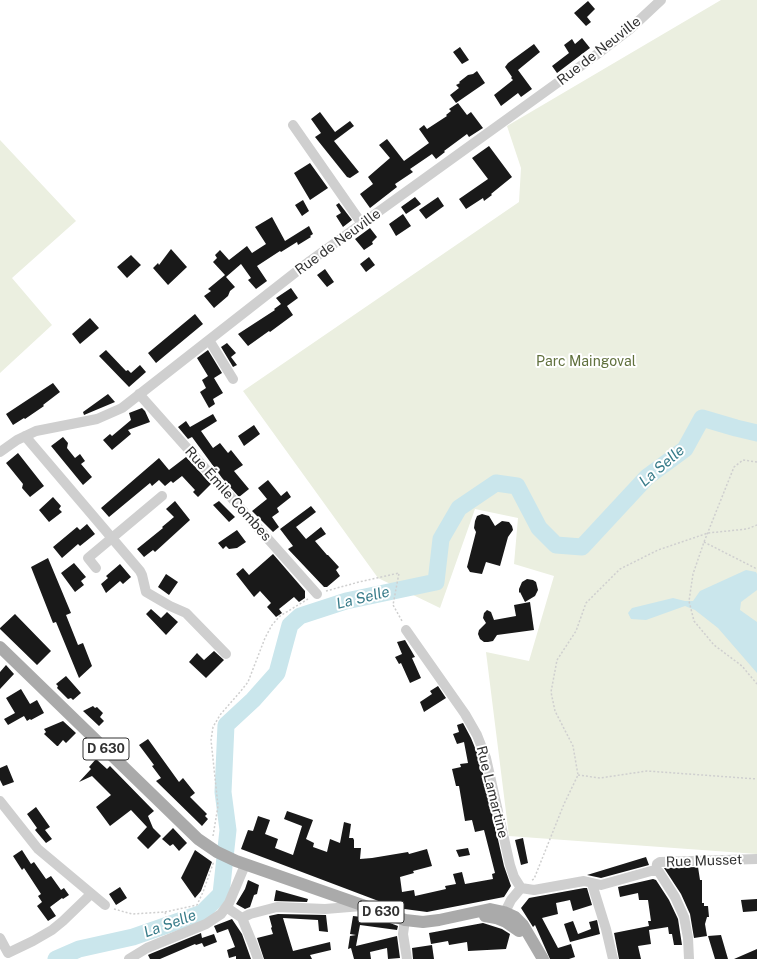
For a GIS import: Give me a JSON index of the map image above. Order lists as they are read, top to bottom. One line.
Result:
{"streets":{"main road":["D 630"],"street":["Rue de Neuville","Rue Émile Combes","Rue Lamartine","Rue Musset"]},"crossings":[["Rue de Neuville","Rue Émile Combes"]],"water":["La Selle"],"parks":["Parc Maingoval"]}
